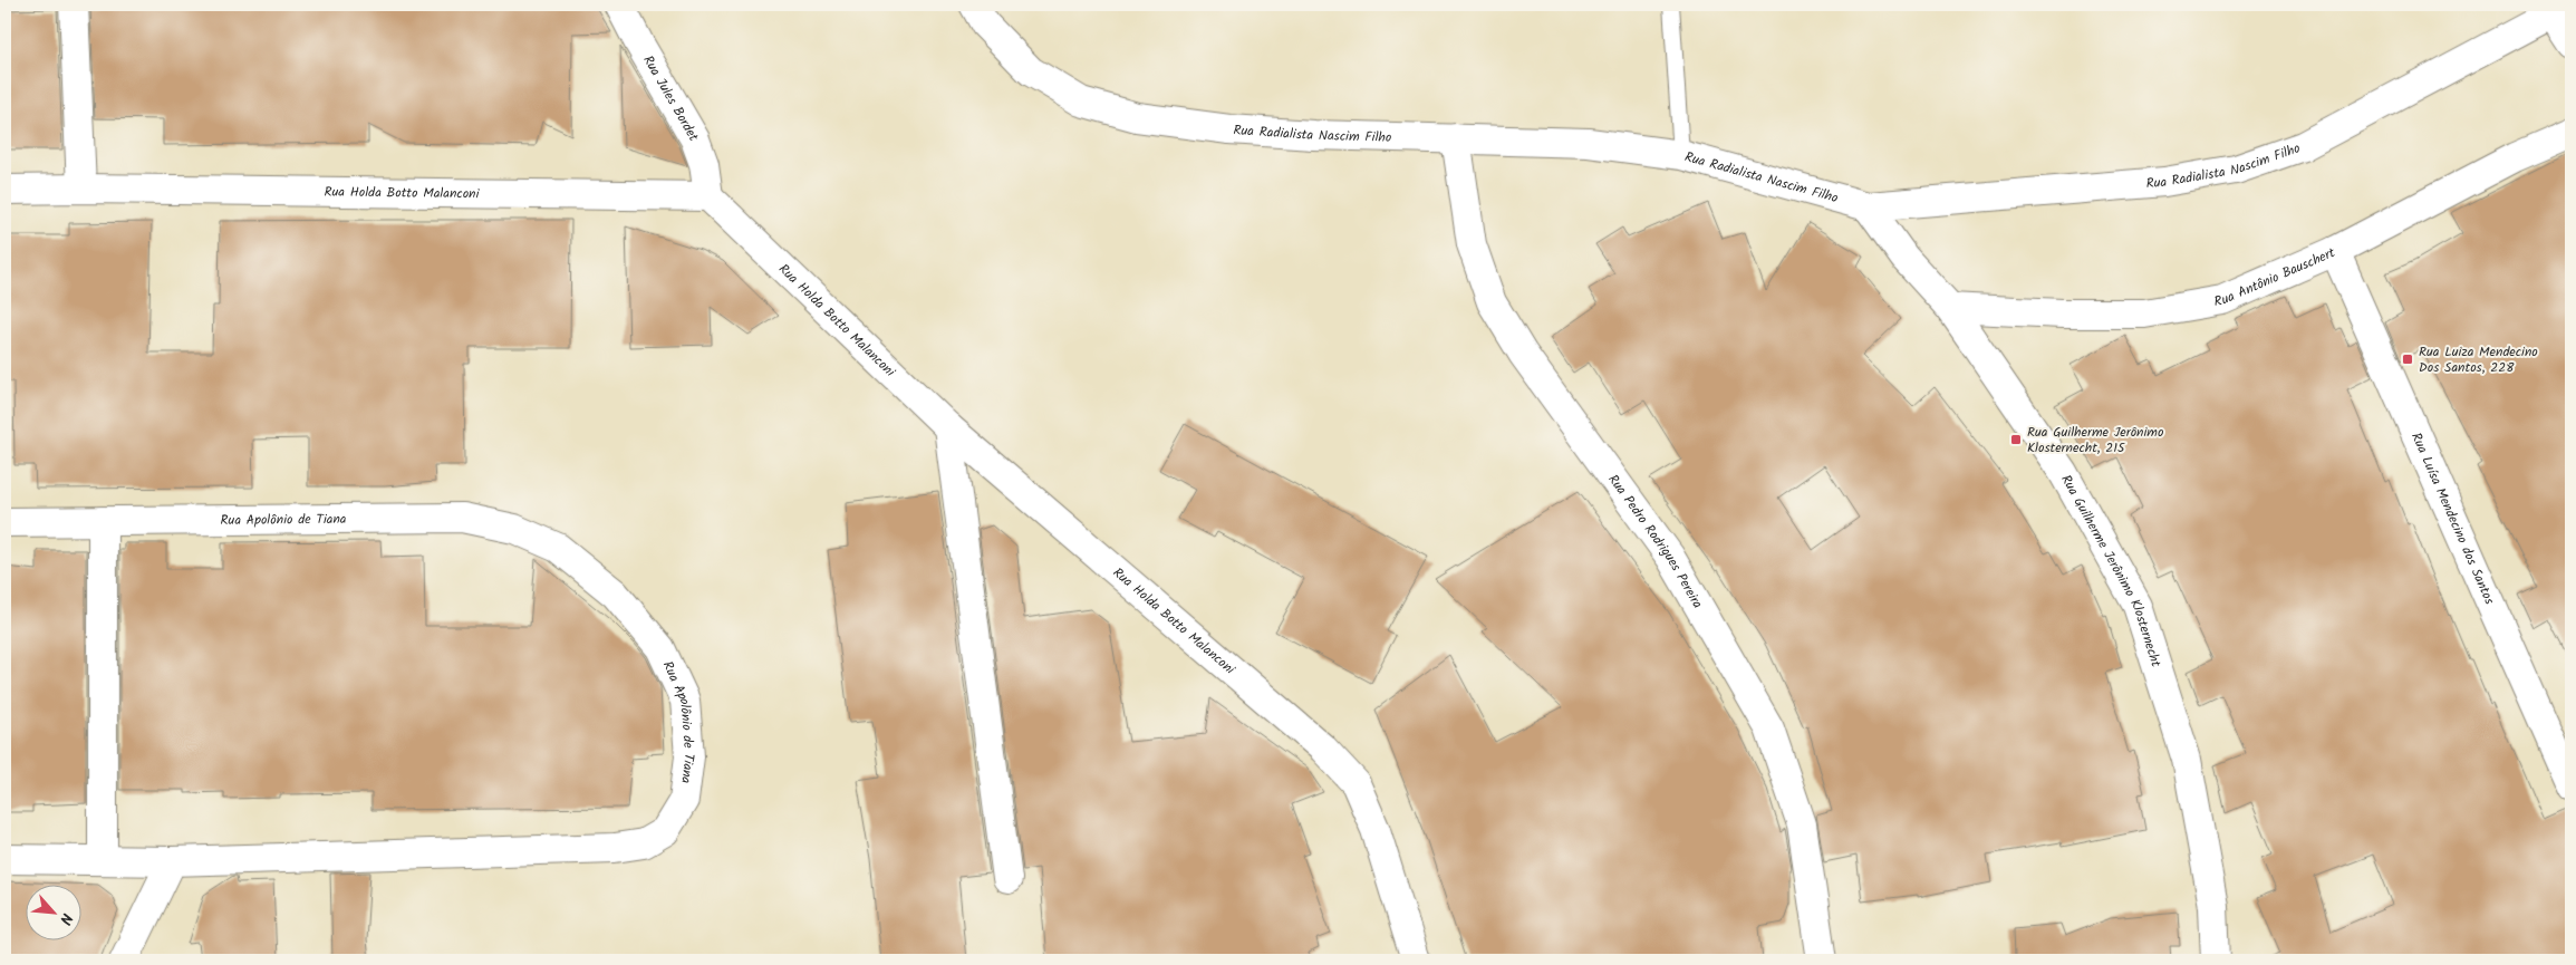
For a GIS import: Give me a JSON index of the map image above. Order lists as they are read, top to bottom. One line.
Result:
{"streets":{"street":["Rua Jules Bordet","Rua Radialista Nascim Filho","Rua Holda Botto Malanconi","Rua Antônio Bauschert","Rua Luísa Mendecino dos Santos","Rua Apolônio de Tiana","Rua Pedro Rodrigues Pereira","Rua Guilherme Jerônimo Klosternecht"]},"crossings":[["Rua Jules Bordet","Rua Holda Botto Malanconi"],["Rua Radialista Nascim Filho","Rua Pedro Rodrigues Pereira"],["Rua Radialista Nascim Filho","Rua Guilherme Jerônimo Klosternecht"],["Rua Antônio Bauschert","Rua Luísa Mendecino dos Santos"],["Rua Antônio Bauschert","Rua Guilherme Jerônimo Klosternecht"]],"places":{"transit":["Rua Luiza Mendecino Dos Santos, 228","Rua Guilherme Jerônimo Klosternecht, 215"]},"north":"bottom right"}
